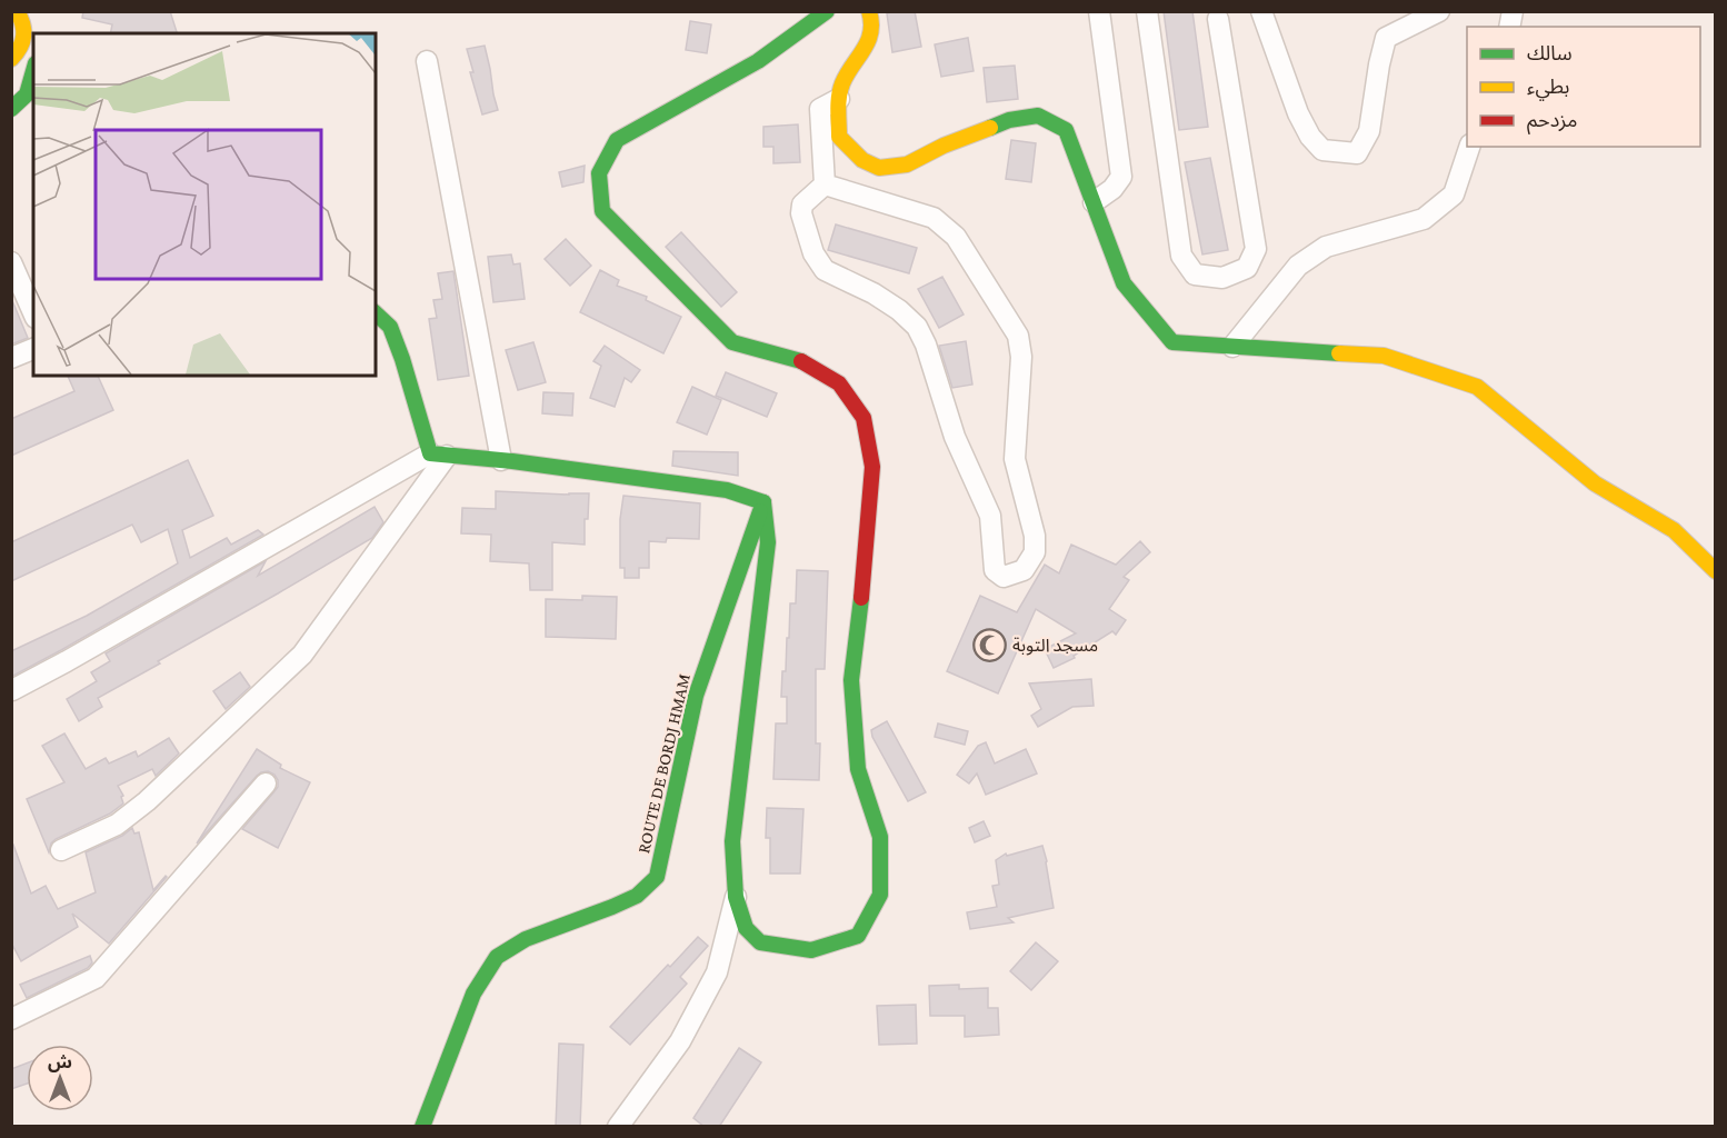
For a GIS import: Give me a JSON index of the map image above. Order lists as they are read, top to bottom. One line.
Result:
{"streets":{"street":["ROUTE DE BORDJ HMAM"]},"places":{"mosque":["مسجد التوبة"]},"legend":["سالك","بطيء","مزدحم"],"north":"top"}
